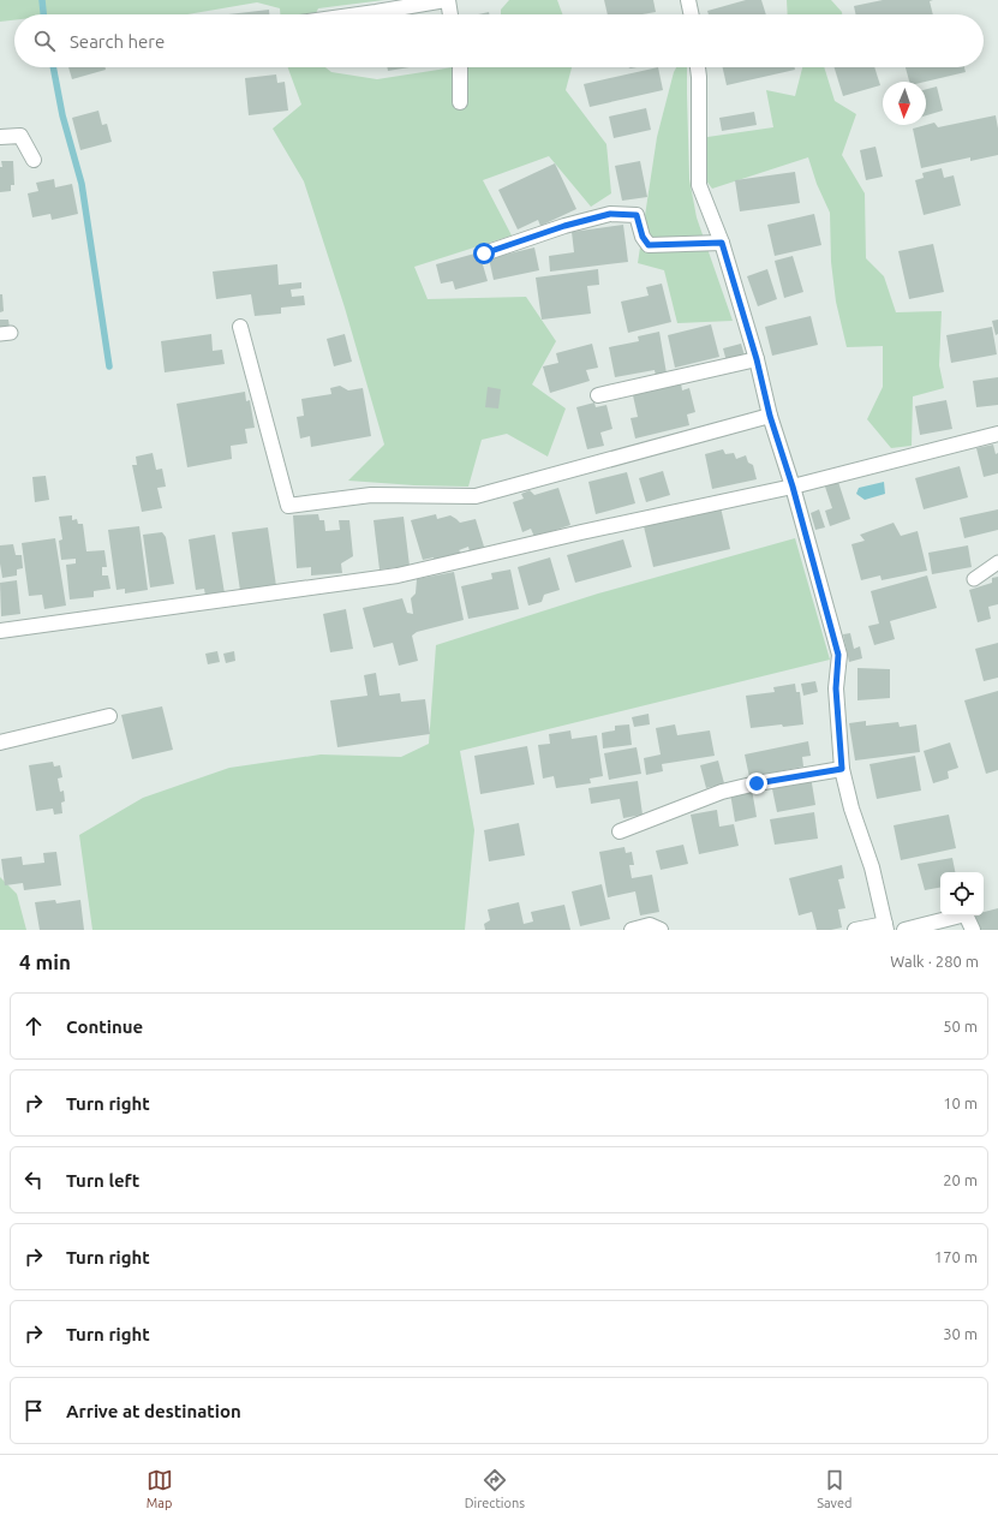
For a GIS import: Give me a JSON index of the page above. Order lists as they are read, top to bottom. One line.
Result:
{"north":"bottom","page":{"search":"Search here","heading":["4 min","Walk · 280 m"],"list":[["Continue","50 m"],["Turn right","10 m"],["Turn left","20 m"],["Turn right","170 m"],["Turn right","30 m"],"Arrive at destination"],"nav":["Map","Directions","Saved"]}}
